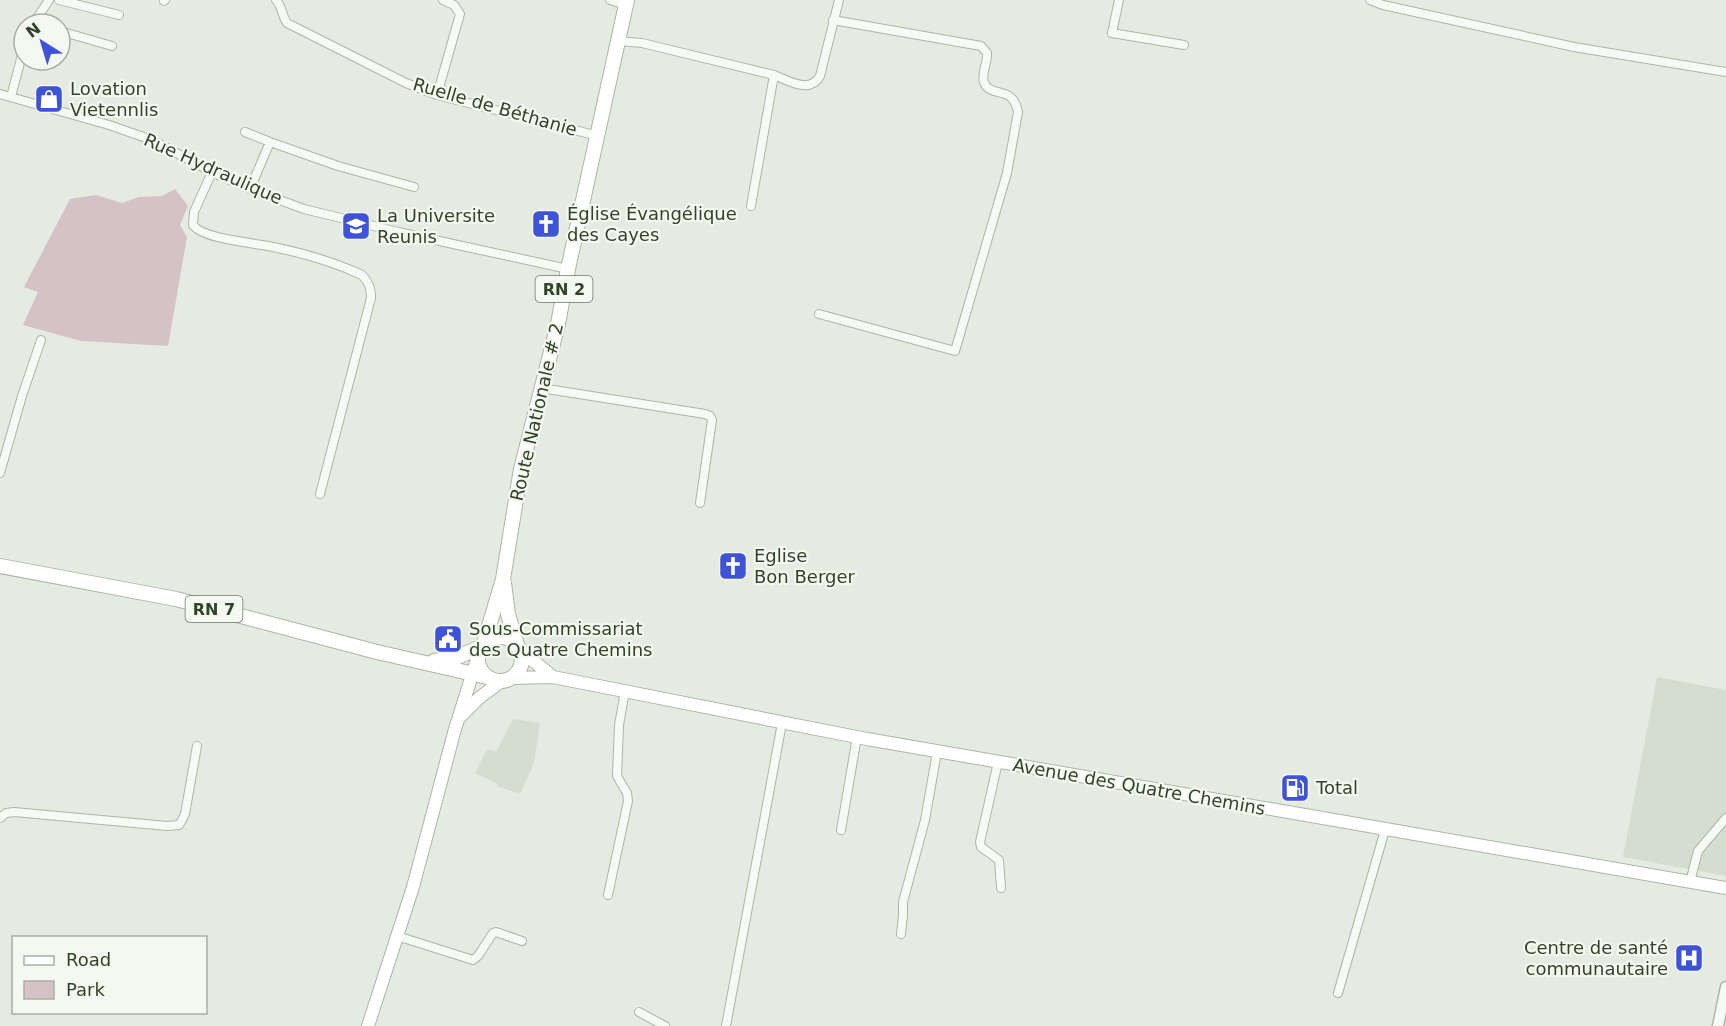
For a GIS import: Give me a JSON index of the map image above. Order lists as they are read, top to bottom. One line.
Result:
{"streets":{"main road":["RN 2","Route Nationale # 2","RN 7","Avenue des Quatre Chemins"],"street":["Ruelle de Béthanie","Rue Hydraulique"]},"crossings":[["Ruelle de Béthanie","Route Nationale # 2"],["Rue Hydraulique","Route Nationale # 2"],["Route Nationale # 2","RN 7"],["Route Nationale # 2","Avenue des Quatre Chemins"],["RN 7","Avenue des Quatre Chemins"]],"places":{"shop":["Lovation Vietennlis"],"church":["Église Évangélique des Cayes","Eglise Bon Berger"],"school or university":["La Universite Reunis"],"public building":["Sous-Commissariat des Quatre Chemins"],"fuel station":["Total"],"hospital":["Centre de santé communautaire"]},"legend":["Road","Park"],"north":"top left"}
